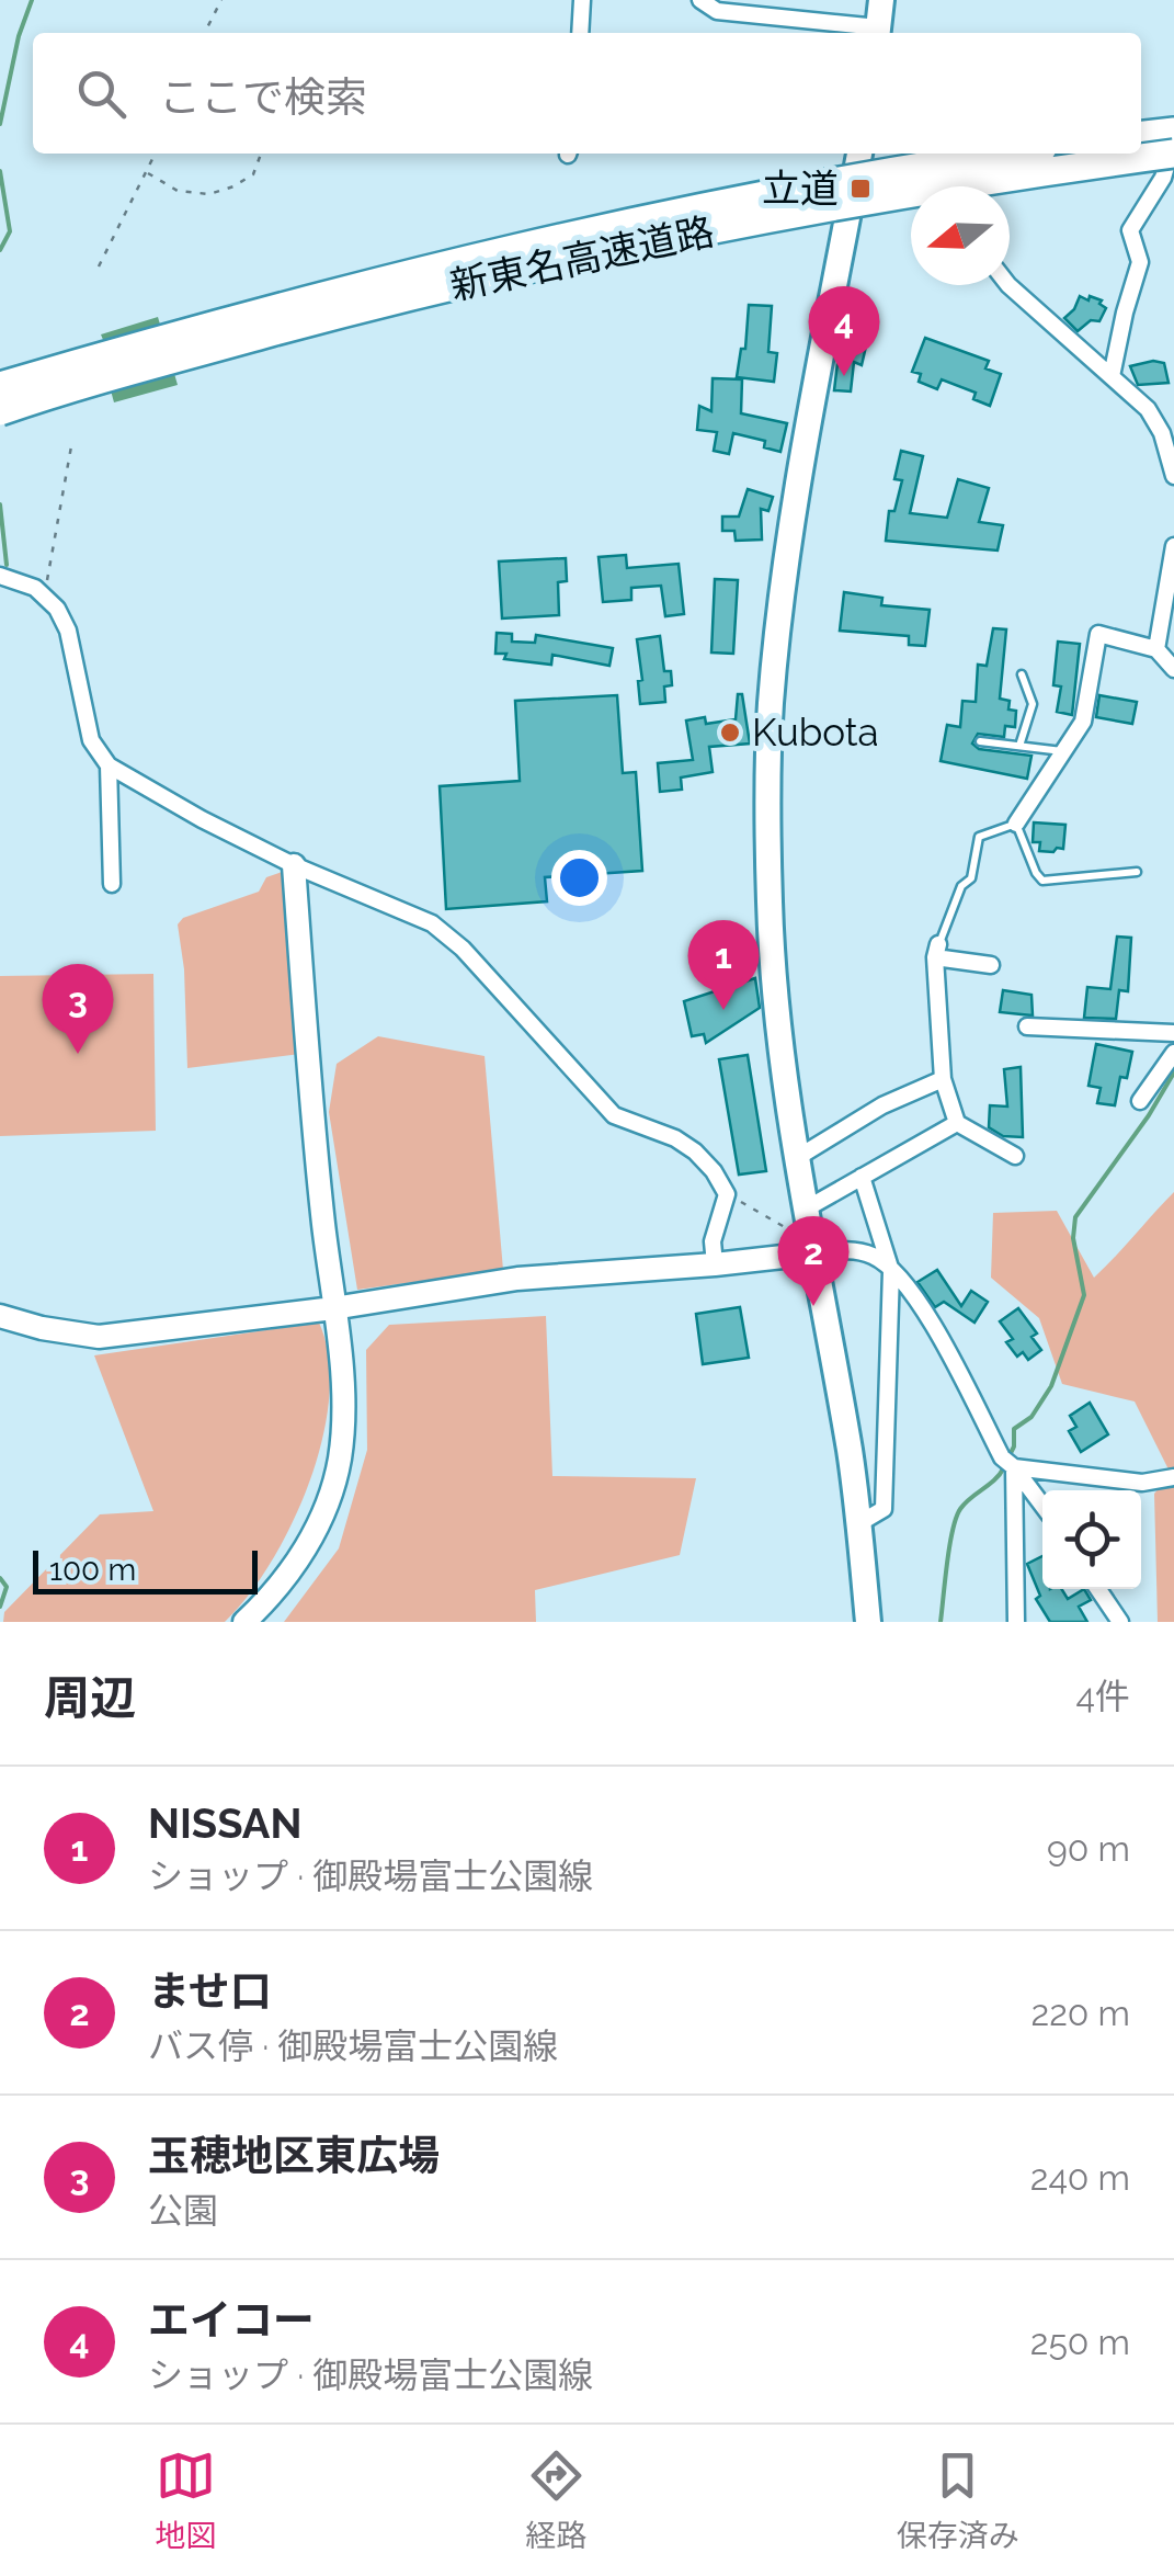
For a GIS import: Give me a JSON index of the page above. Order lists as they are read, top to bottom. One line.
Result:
{"streets":{"highway":["新東名高速道路"]},"places":{"transit":["立道"],"other":["Kubota"]},"scale_bar":"100 m","north":"left","page":{"search":"ここで検索","pins":["4","1","3","2"],"scale":"100 m","heading":["周辺","4件"],"list":[{"mark":"1","name":"NISSAN","note":"ショップ · 御殿場富士公園線","value":"90 m"},{"mark":"2","name":"ませ口","note":"バス停 · 御殿場富士公園線","value":"220 m"},{"mark":"3","name":"玉穂地区東広場","note":"公園","value":"240 m"},{"mark":"4","name":"エイコー","note":"ショップ · 御殿場富士公園線","value":"250 m"}],"nav":["地図","経路","保存済み"]}}
